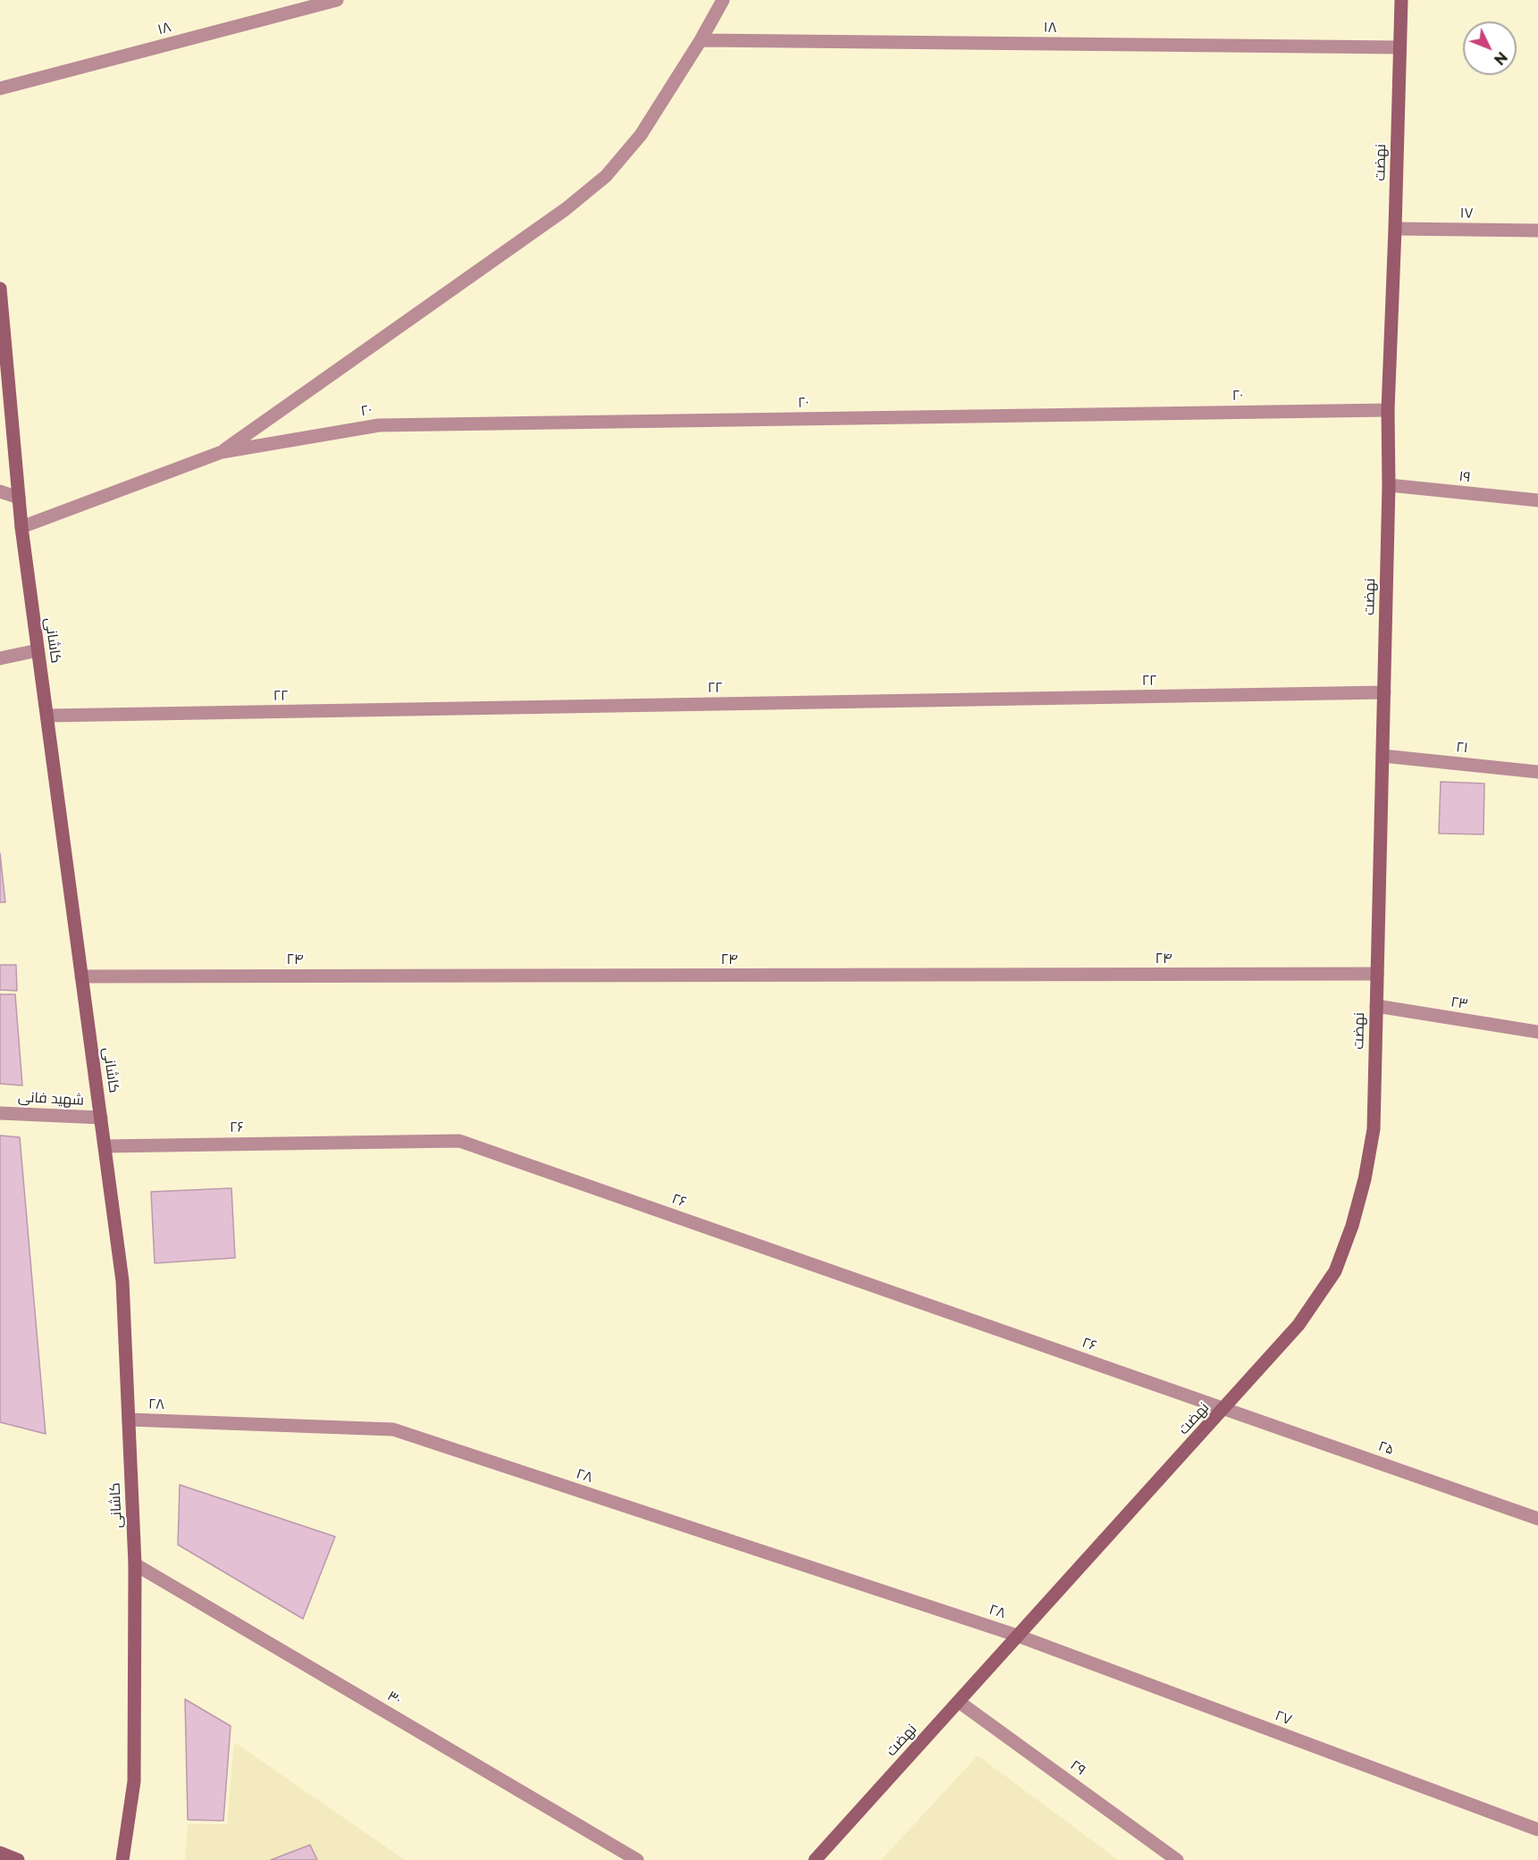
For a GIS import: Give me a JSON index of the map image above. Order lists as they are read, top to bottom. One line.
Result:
{"streets":{"main road":["نهضت","کاشانی"],"street":["۱۸","۱۷","۲۰","۱۹","۲۲","۲۱","۲۴","۲۳","شهید فانی","۲۶","۲۸","۲۵","۳۰","۲۷","۲۹"]},"crossings":[["۱۸","نهضت"],["۱۸","۲۰"],["نهضت","۱۷"],["نهضت","۲۰"],["نهضت","۱۹"],["نهضت","۲۲"],["نهضت","۲۱"],["نهضت","۲۴"],["نهضت","۲۳"],["نهضت","۲۶"],["نهضت","۲۸"],["نهضت","۲۵"],["نهضت","۲۷"],["نهضت","۲۹"],["۲۰","کاشانی"],["کاشانی","۲۲"],["کاشانی","۲۴"],["کاشانی","شهید فانی"],["کاشانی","۲۶"],["کاشانی","۲۸"],["کاشانی","۳۰"],["۲۶","۲۵"],["۲۸","۲۷"]],"north":"bottom right"}
